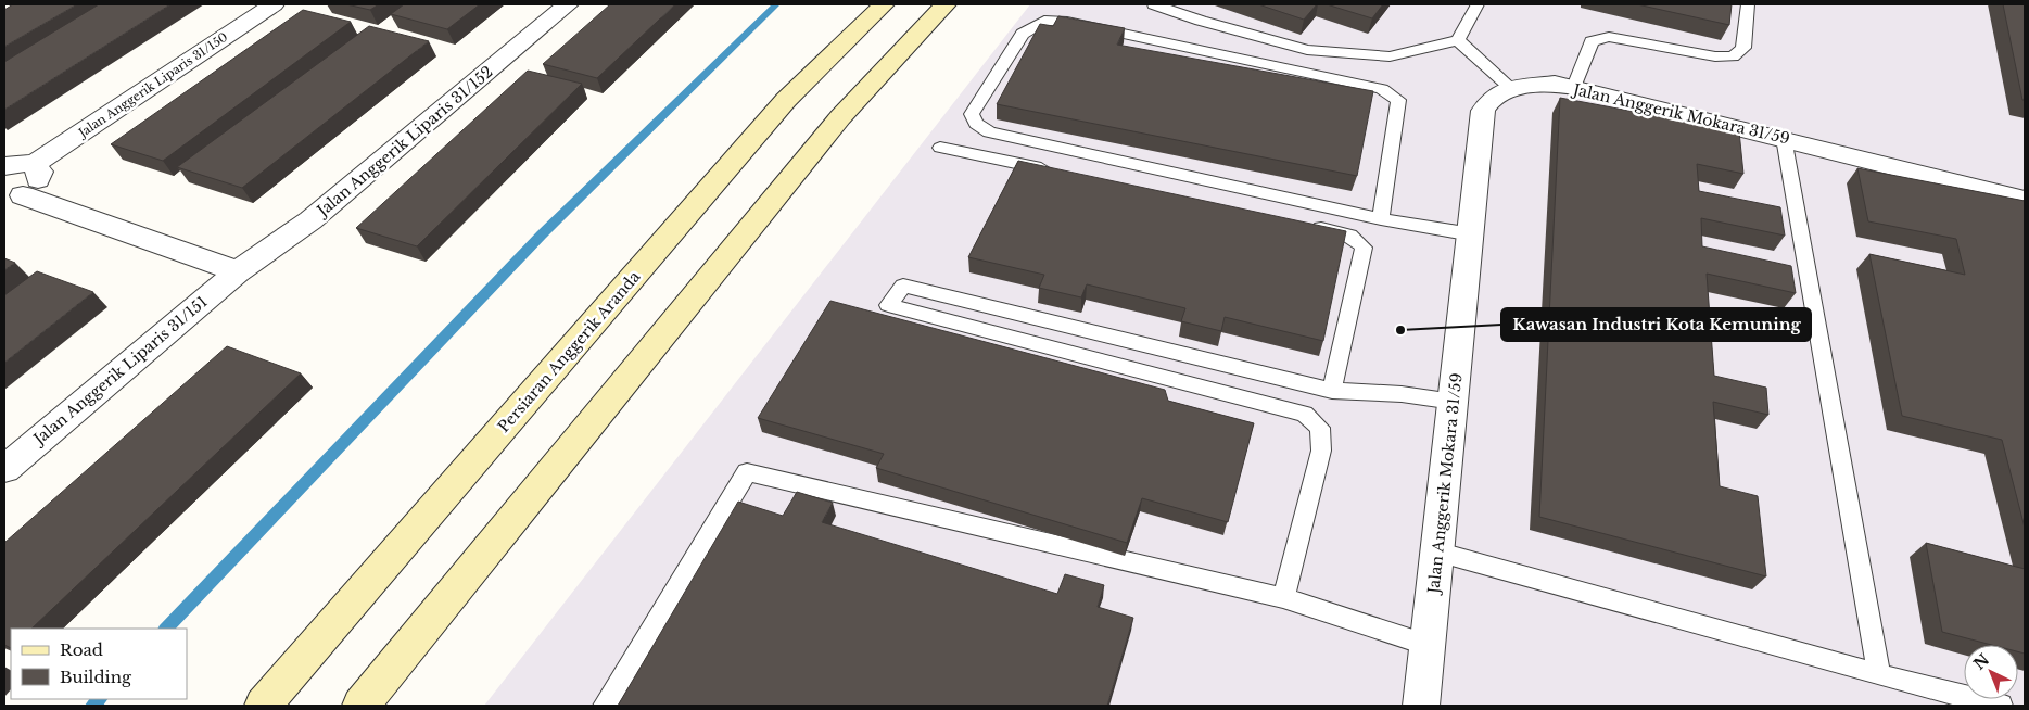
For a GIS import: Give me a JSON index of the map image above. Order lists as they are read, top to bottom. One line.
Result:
{"streets":{"main road":["Persiaran Anggerik Aranda"],"street":["Jalan Anggerik Liparis 31/150","Jalan Anggerik Mokara 31/59","Jalan Anggerik Liparis 31/152","Jalan Anggerik Liparis 31/151"]},"crossings":[["Jalan Anggerik Liparis 31/152","Jalan Anggerik Liparis 31/151"]],"places":["Kawasan Industri Kota Kemuning"],"legend":["Road","Building"],"north":"top left"}
